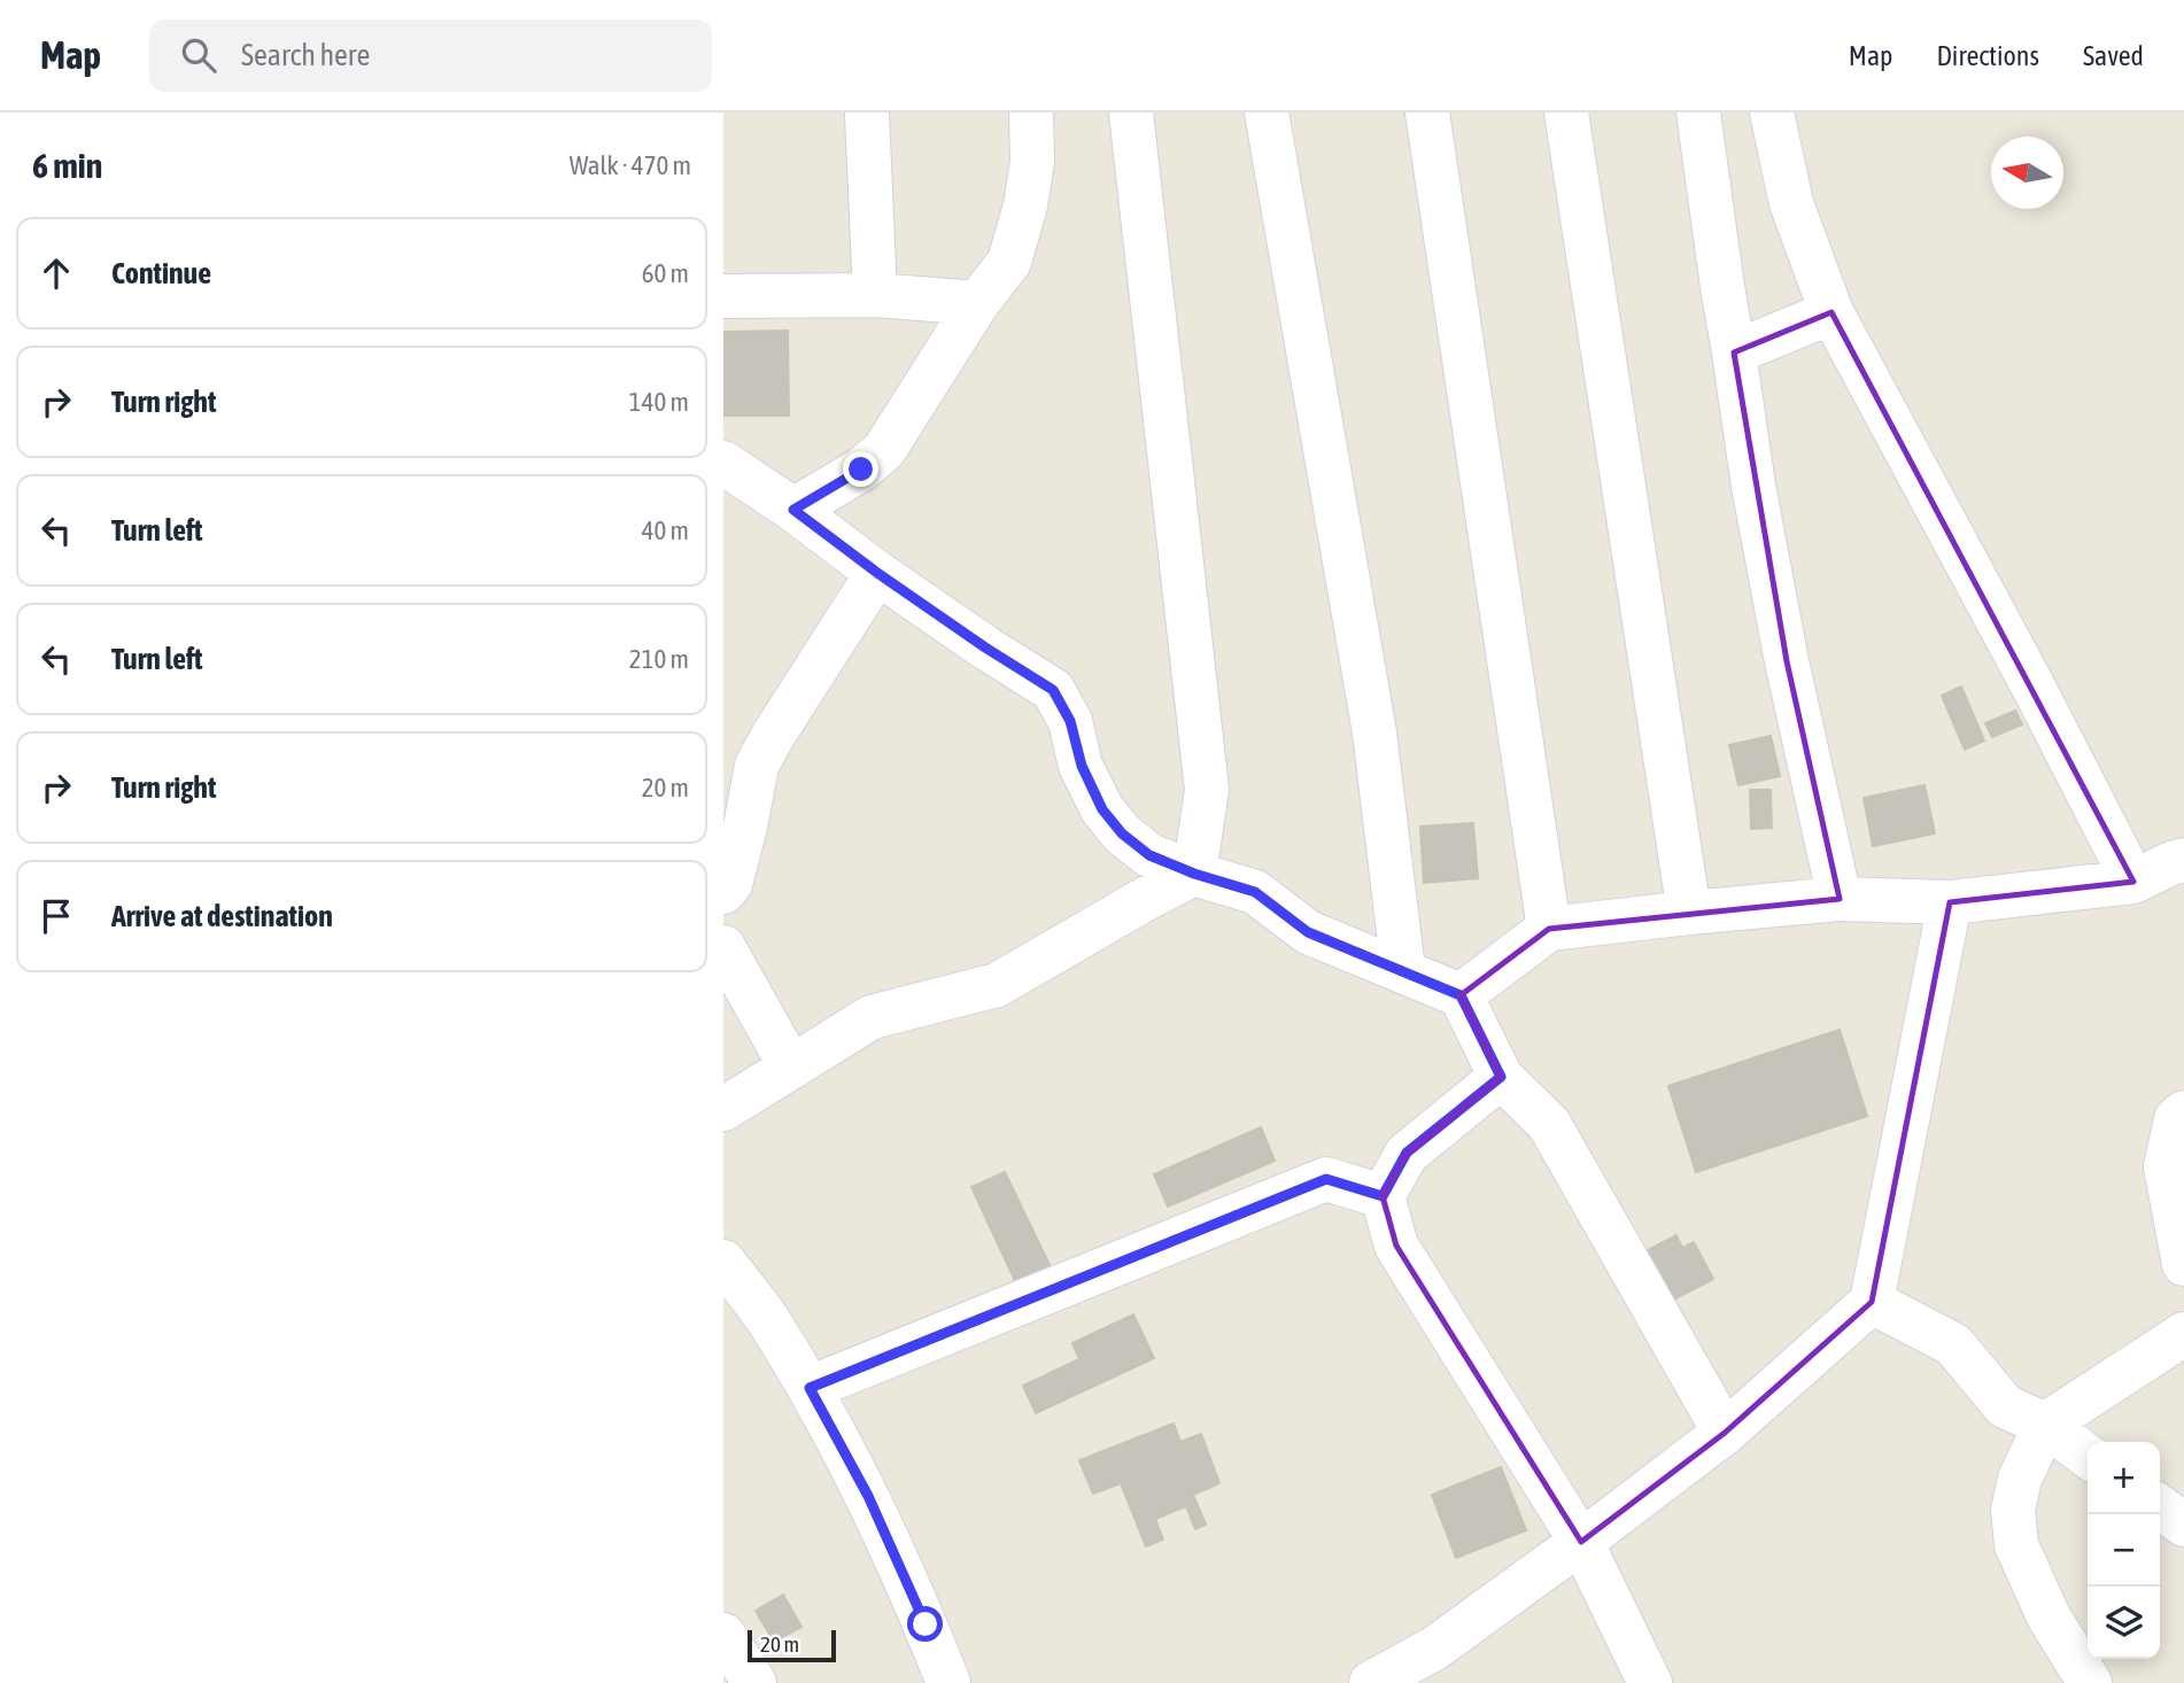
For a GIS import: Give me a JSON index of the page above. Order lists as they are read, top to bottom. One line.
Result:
{"scale_bar":"20 m","north":"left","page":{"header":"Map","search":"Search here","nav":["Map","Directions","Saved"],"heading":["6 min","Walk · 470 m"],"list":[["Continue","60 m"],["Turn right","140 m"],["Turn left","40 m"],["Turn left","210 m"],["Turn right","20 m"],"Arrive at destination"],"map_buttons":["+","−"],"scale":"20 m"}}
